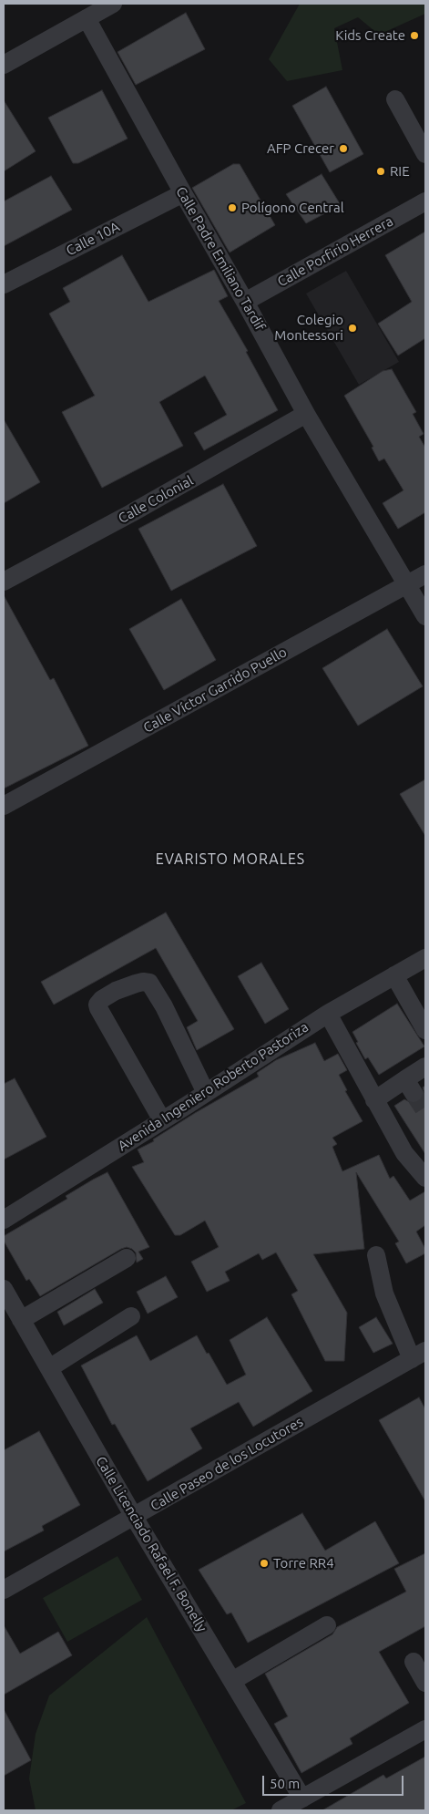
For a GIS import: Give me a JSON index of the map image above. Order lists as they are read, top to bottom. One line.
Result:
{"streets":{"street":["Calle 10A","Calle Porfirio Herrera","Calle Padre Emiliano Tardif","Calle Colonial","Calle Víctor Garrido Puello","Avenida Ingeniero Roberto Pastoriza","Calle Paseo de los Locutores","Calle Licenciado Rafael F. Bonelly"]},"crossings":[["Calle 10A","Calle Padre Emiliano Tardif"],["Calle Porfirio Herrera","Calle Padre Emiliano Tardif"],["Calle Padre Emiliano Tardif","Calle Colonial"],["Calle Padre Emiliano Tardif","Calle Víctor Garrido Puello"],["Calle Paseo de los Locutores","Calle Licenciado Rafael F. Bonelly"]],"districts":["EVARISTO MORALES"],"places":["Kids Create","AFP Crecer","RIE","Polígono Central","Colegio Montessori","Torre RR4"],"scale_bar":"50 m"}
